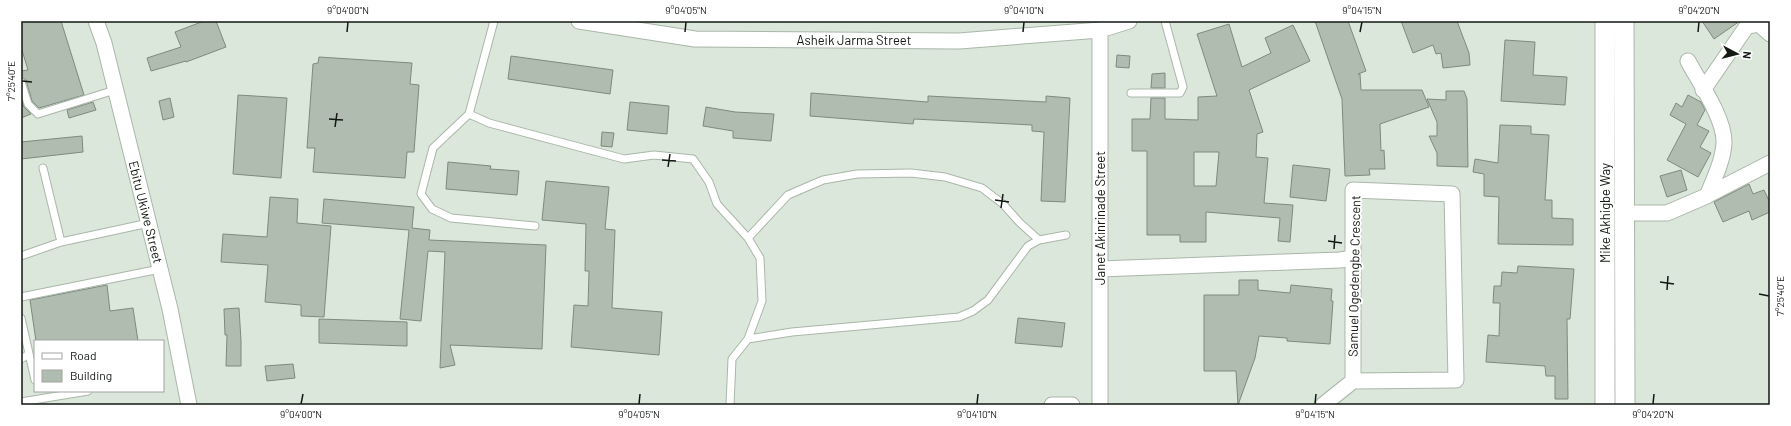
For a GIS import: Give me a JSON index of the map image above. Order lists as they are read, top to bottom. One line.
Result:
{"streets":{"street":["Asheik Jarma Street","Ebitu Ukiwe Street","Mike Akhigbe Way","Janet Akinrinade Street","Samuel Ogedengbe Crescent"]},"crossings":[["Asheik Jarma Street","Janet Akinrinade Street"]],"legend":["Road","Building"],"north":"right","coordinates":["9°04'00\"N","9°04'05\"N","9°04'10\"N","9°04'15\"N","9°04'20\"N","7°25'40\"E"]}
